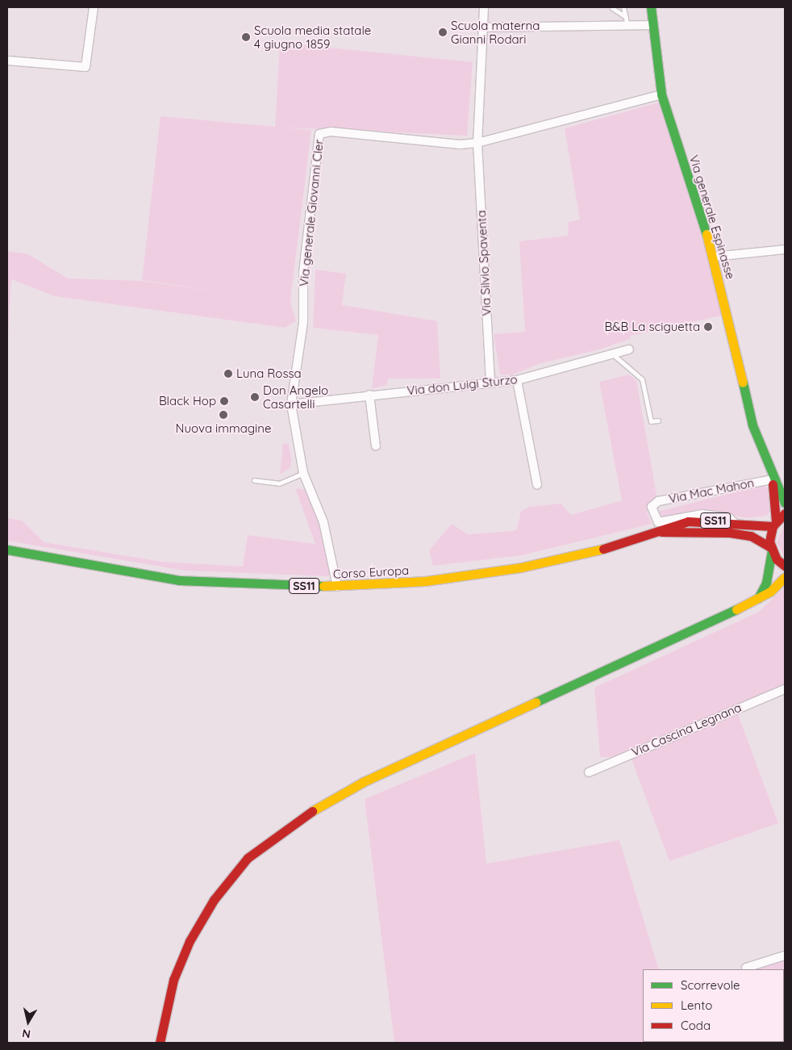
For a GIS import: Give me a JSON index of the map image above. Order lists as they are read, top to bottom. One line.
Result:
{"streets":{"street":["Via generale Giovanni Cler","Via generale Espinasse","Via Silvio Spaventa","Via don Luigi Sturzo","Via Mac Mahon","SS11","Corso Europa","Via Cascina Legnana"]},"crossings":[["Via generale Giovanni Cler","Via generale Espinasse"],["Via generale Giovanni Cler","Via Silvio Spaventa"],["Via generale Giovanni Cler","Via don Luigi Sturzo"],["Via generale Giovanni Cler","Corso Europa"],["Via generale Espinasse","Via Mac Mahon"],["Via generale Espinasse","SS11"],["Via generale Espinasse","Corso Europa"],["Via Silvio Spaventa","Via don Luigi Sturzo"],["Via Mac Mahon","Corso Europa"],["SS11","Corso Europa"]],"places":["Scuola materna Gianni Rodari","Scuola media statale 4 giugno 1859","B&B La sciguetta","Luna Rossa","Don Angelo Casartelli","Black Hop","Nuova immagine"],"legend":["Scorrevole","Lento","Coda"],"north":"bottom"}
